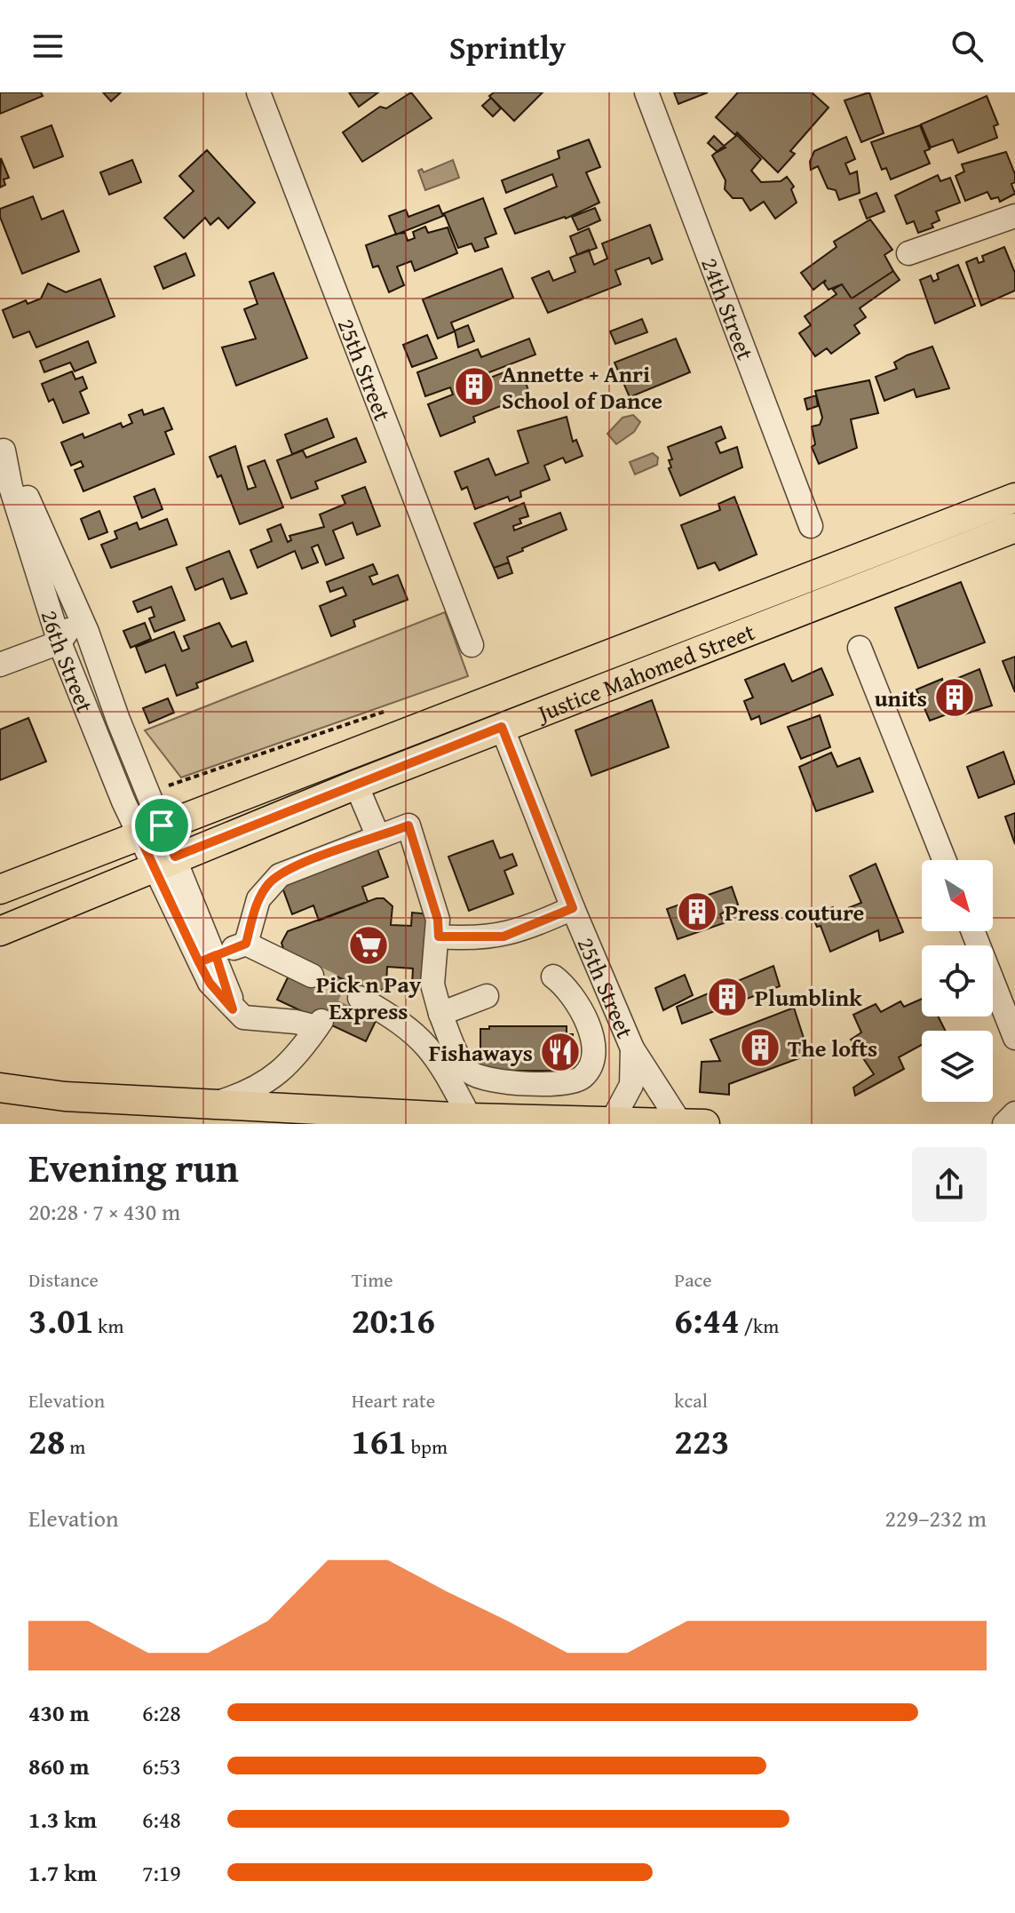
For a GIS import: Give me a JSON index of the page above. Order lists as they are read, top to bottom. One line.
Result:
{"streets":{"main road":["Justice Mahomed Street"],"street":["24th Street","25th Street","26th Street"]},"crossings":[["25th Street","Justice Mahomed Street"],["26th Street","Justice Mahomed Street"]],"places":{"building":["Annette + Anri School of Dance","units","Press couture","Plumblink","The lofts"],"supermarket":["Pick n Pay Express"],"restaurant":["Fishaways"]},"north":"bottom right","page":{"header":"Sprintly","heading":["Evening run","20:28 · 7 × 430 m"],"stats":[["Distance","3.01 km"],["Time","20:16"],["Pace","6:44 /km"],["Elevation","28 m"],["Heart rate","161 bpm"],["kcal","223"]],"chart":["Elevation","229–232 m"],"list":[{"name":"430 m","note":"6:28"},{"name":"860 m","note":"6:53"},{"name":"1.3 km","note":"6:48"},{"name":"1.7 km","note":"7:19"}]}}
